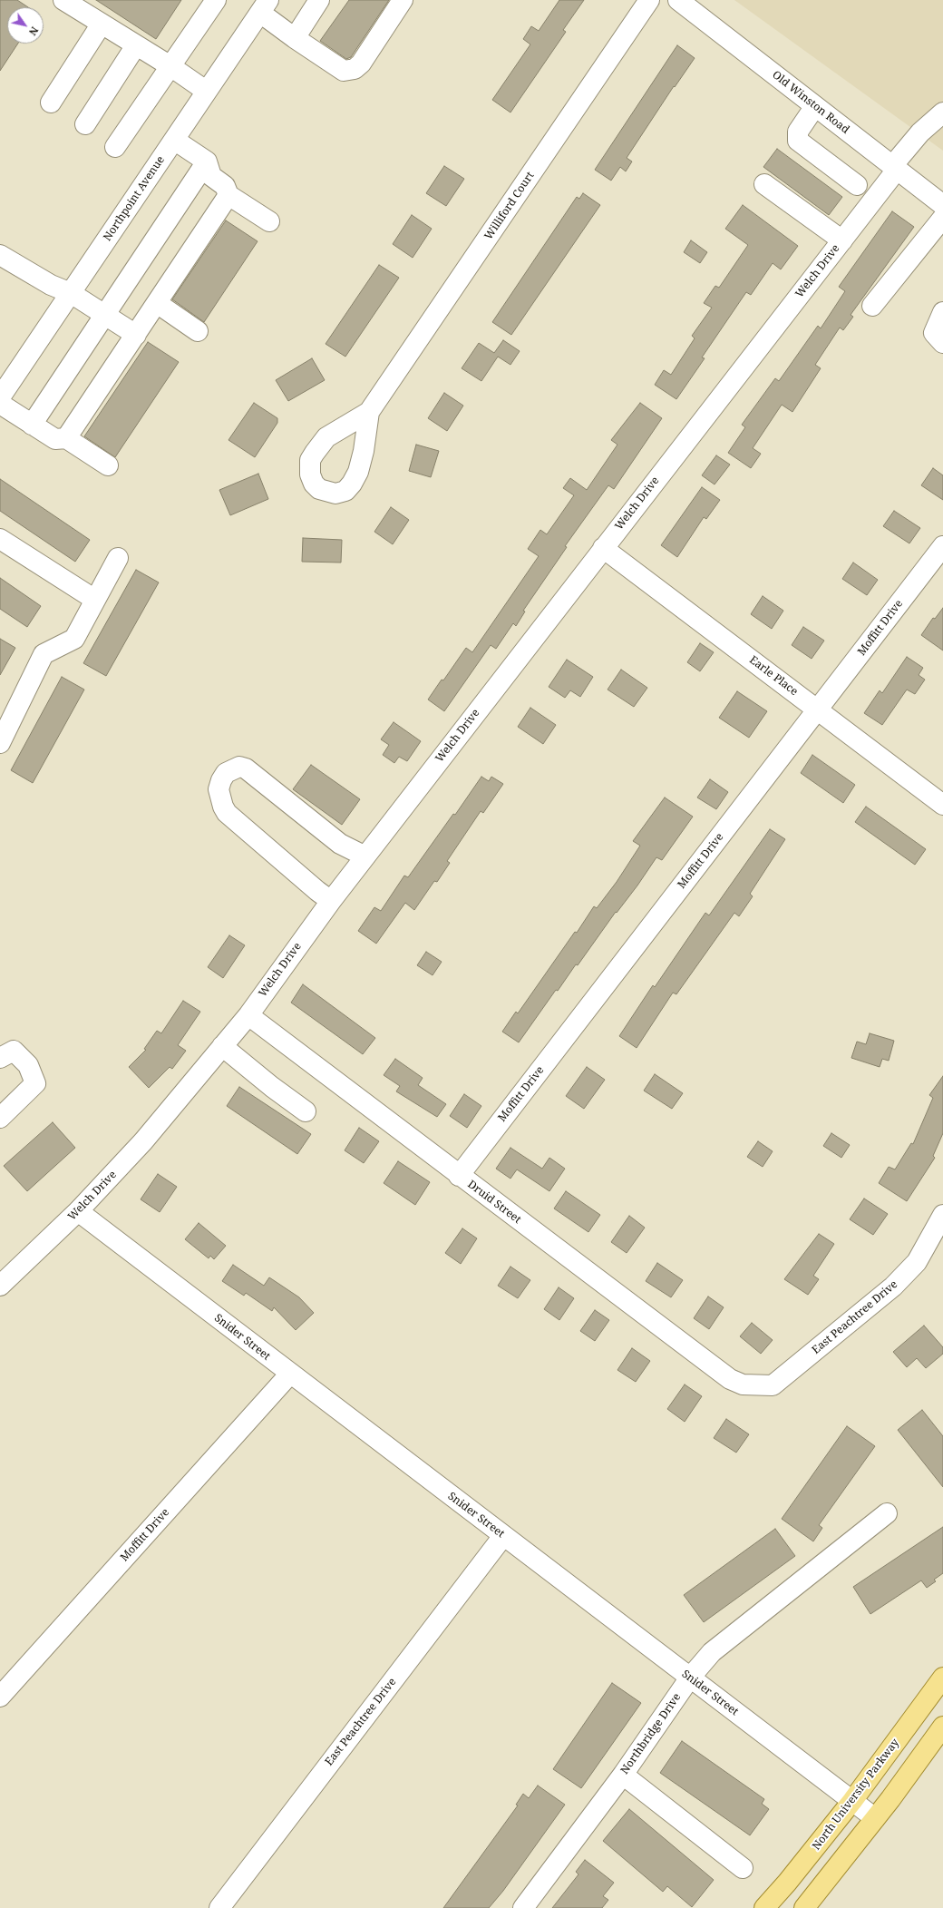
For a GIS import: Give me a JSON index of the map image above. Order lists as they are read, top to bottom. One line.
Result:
{"streets":{"main road":["North University Parkway"],"street":["Old Winston Road","Northpoint Avenue","Williford Court","Welch Drive","Moffitt Drive","Earle Place","Druid Street","East Peachtree Drive","Snider Street","Northbridge Drive"]},"crossings":[["Old Winston Road","Welch Drive"],["Welch Drive","Earle Place"],["Welch Drive","Druid Street"],["Welch Drive","Snider Street"],["Moffitt Drive","Earle Place"],["Moffitt Drive","Druid Street"],["Moffitt Drive","Snider Street"],["Druid Street","East Peachtree Drive"],["East Peachtree Drive","Snider Street"],["Snider Street","Northbridge Drive"],["Snider Street","North University Parkway"]],"north":"bottom right"}
